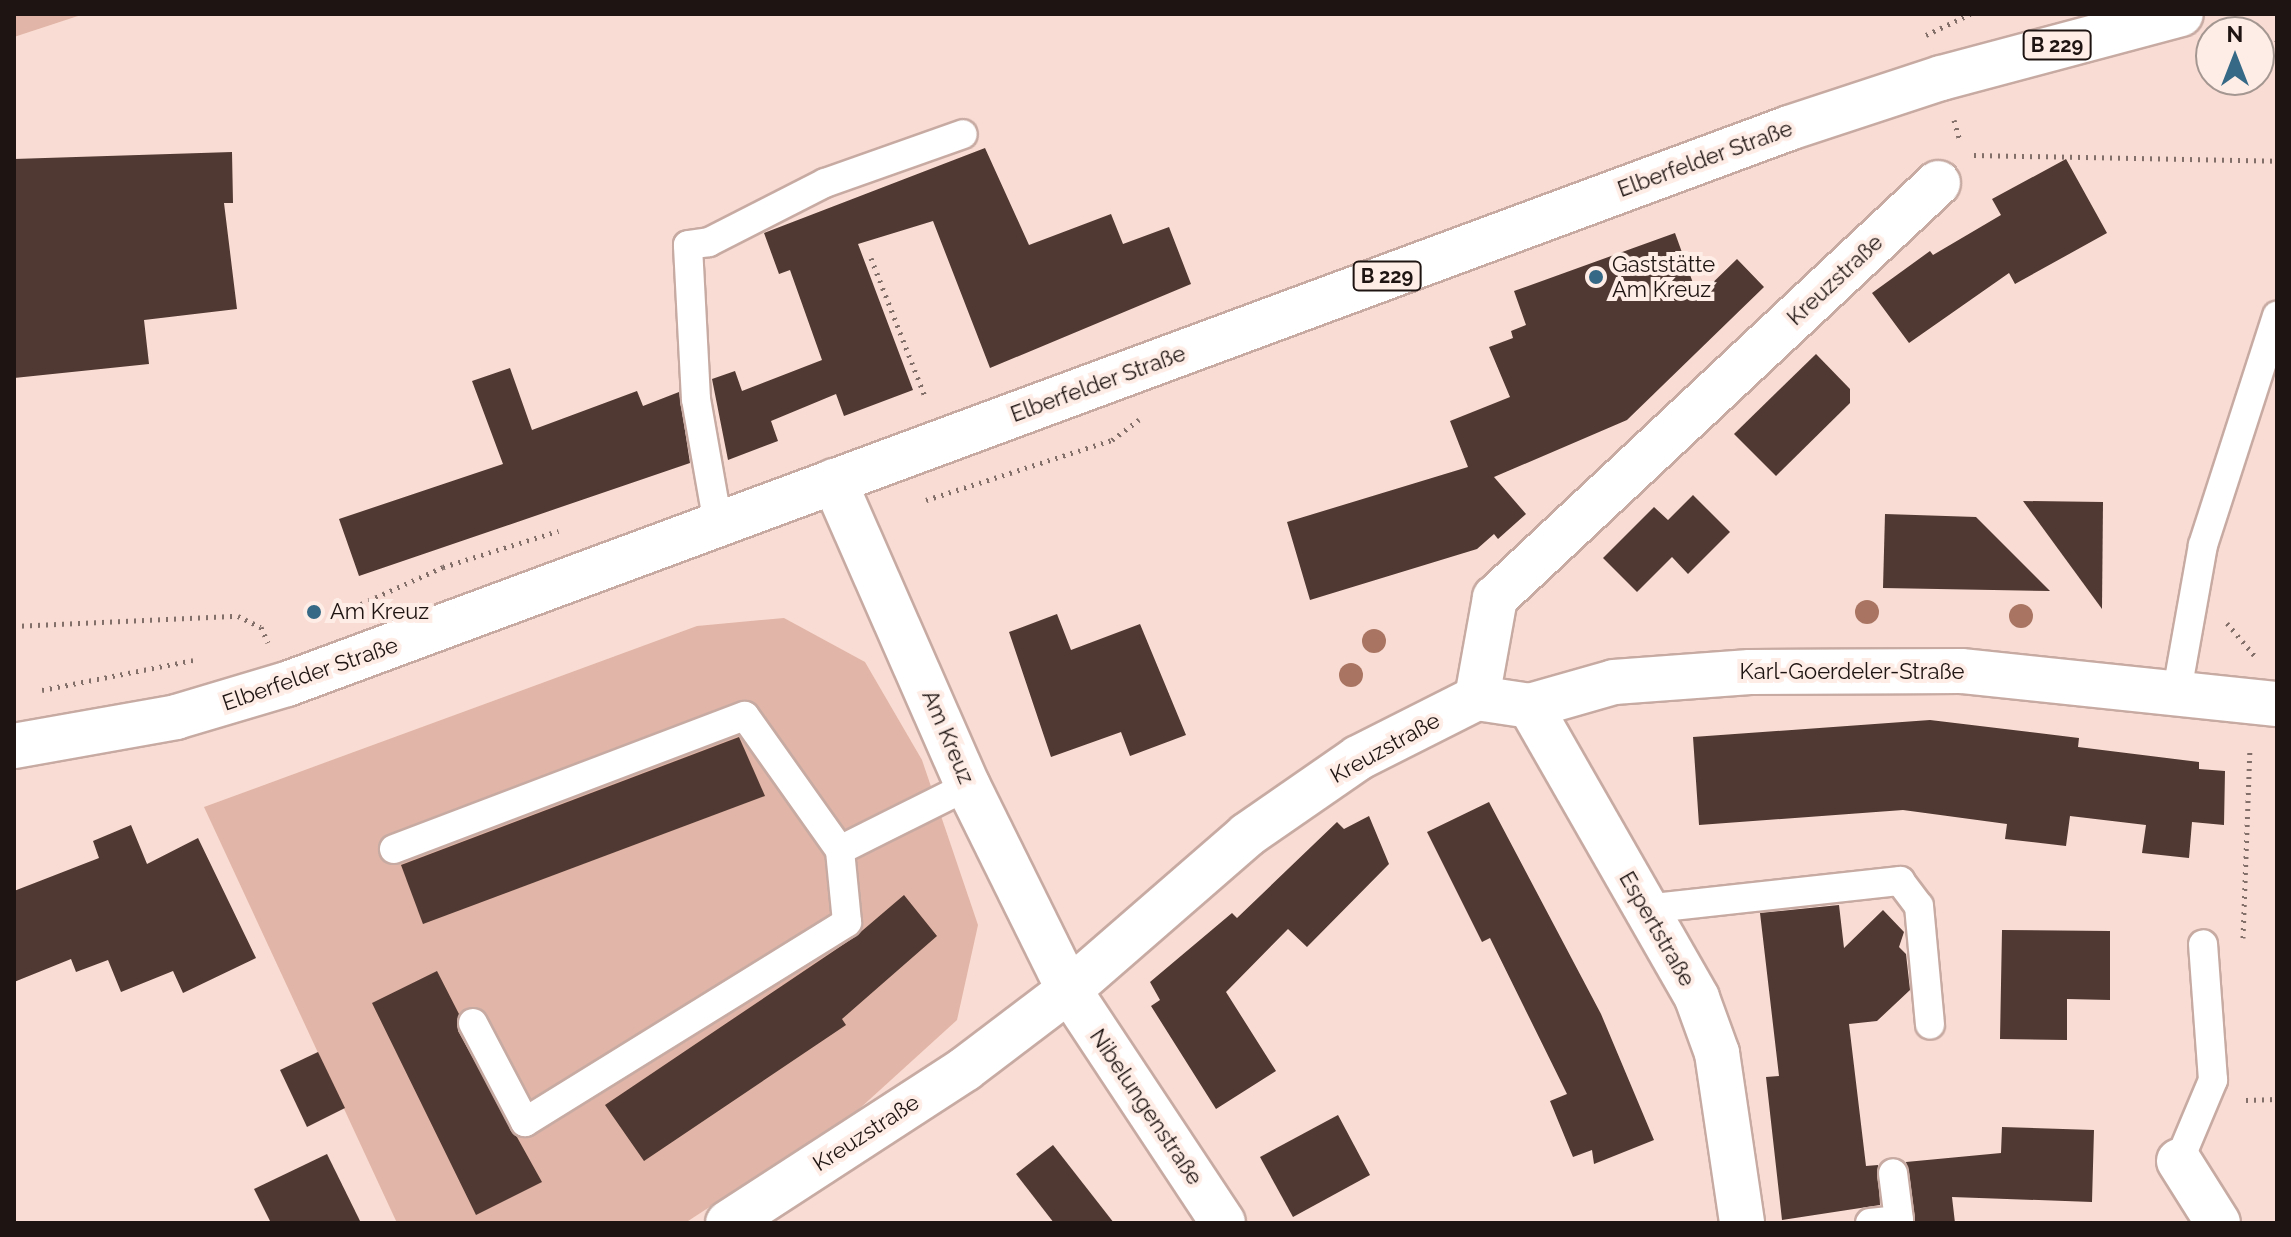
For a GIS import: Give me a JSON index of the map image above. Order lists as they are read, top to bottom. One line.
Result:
{"streets":{"street":["B 229","Elberfelder Straße","Kreuzstraße","Karl-Goerdeler-Straße","Am Kreuz","Espertstraße","Nibelungenstraße"]},"crossings":[["Elberfelder Straße","Am Kreuz"],["Kreuzstraße","Am Kreuz"],["Kreuzstraße","Nibelungenstraße"],["Karl-Goerdeler-Straße","Espertstraße"],["Am Kreuz","Nibelungenstraße"]],"places":["Gaststätte Am Kreuz","Am Kreuz"],"north":"top"}
